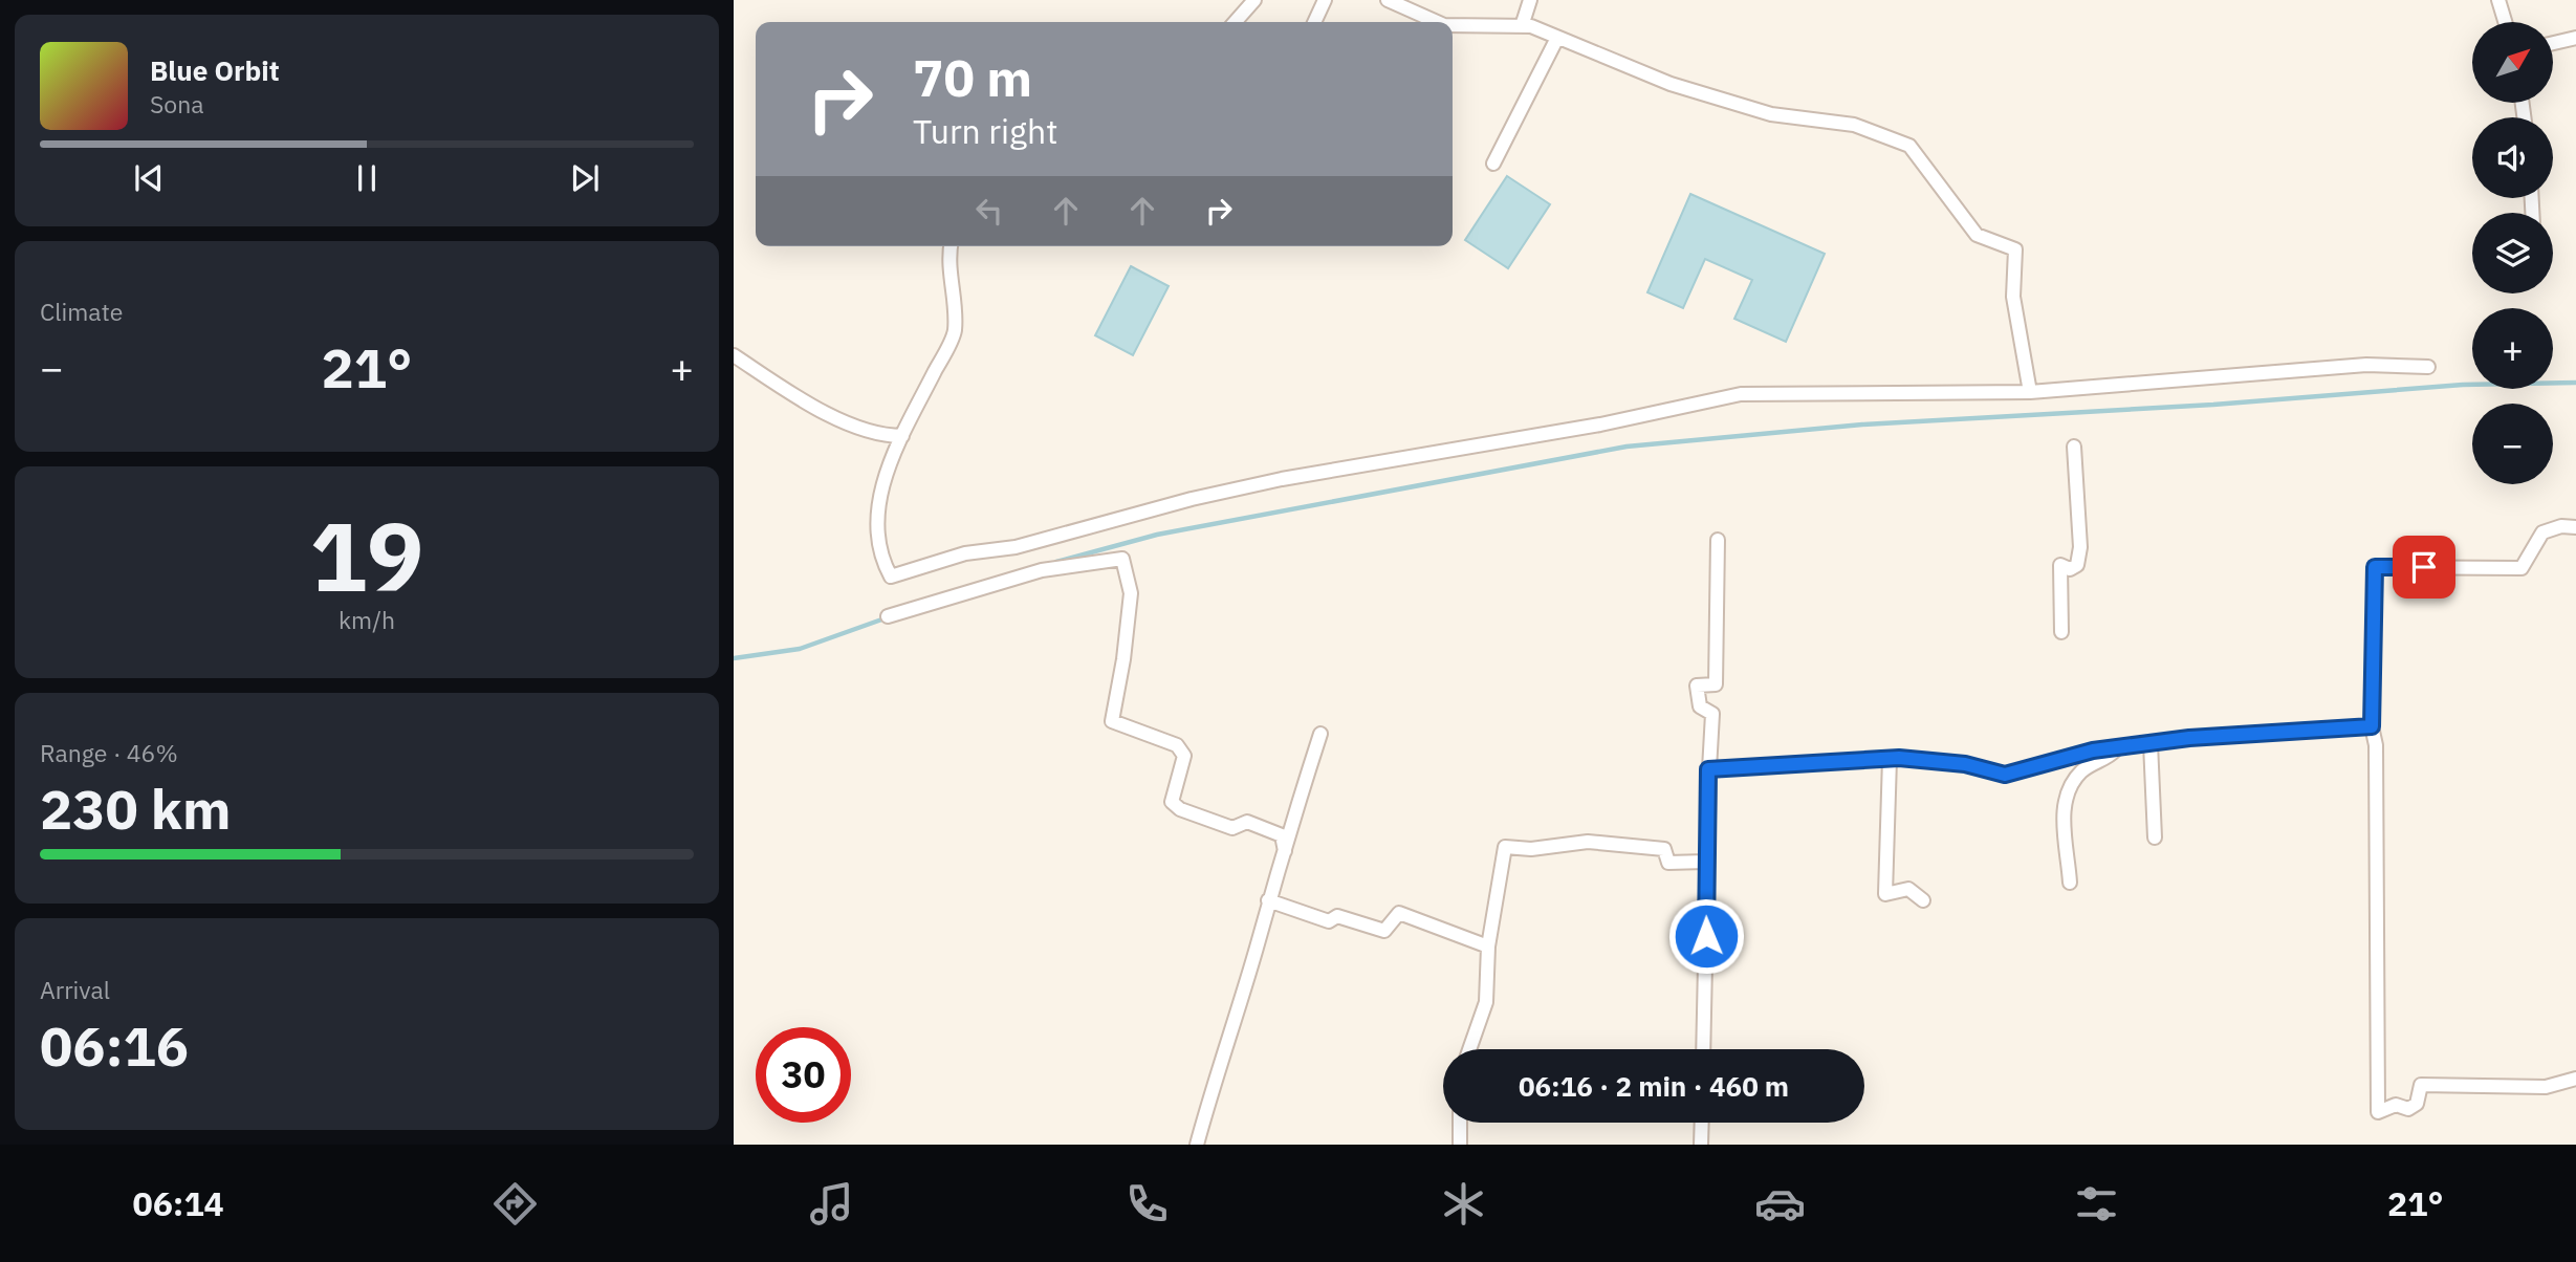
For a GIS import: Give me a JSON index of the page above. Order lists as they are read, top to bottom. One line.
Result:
{"north":"top right","page":{"map_buttons":["+","−"],"turn":["70 m","Turn right"],"song":["Blue Orbit","Sona"],"tile":["Climate",["19","km/h"],["Range · 46%","230 km"],["Arrival","06:16"]],"heat":["−","21°","+"],"limit":"30","trip":"06:16 · 2 min · 460 m","tabs":["06:14","21°"]}}
